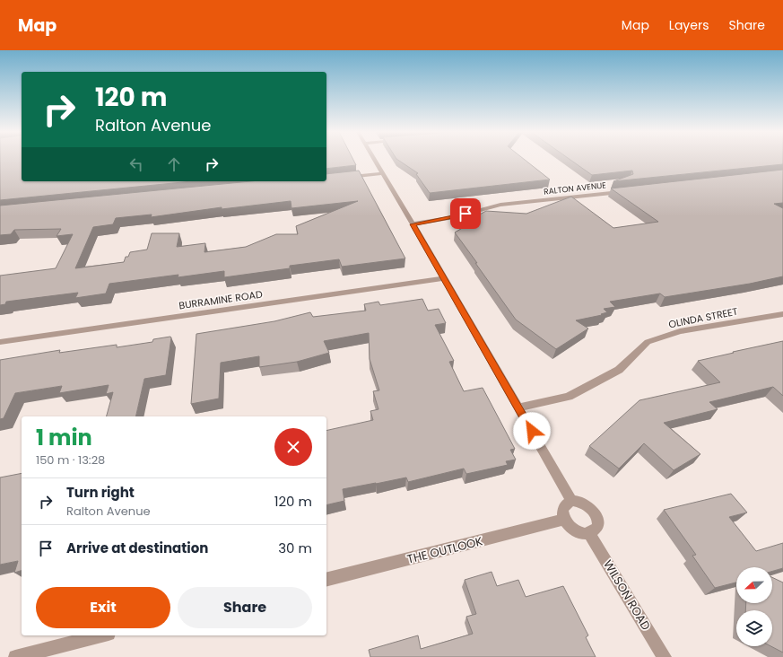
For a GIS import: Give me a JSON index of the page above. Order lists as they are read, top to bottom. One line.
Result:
{"streets":{"street":["RALTON AVENUE","BURRAMINE ROAD","OLINDA STREET","THE OUTLOOK","WILSON ROAD"]},"crossings":[["THE OUTLOOK","WILSON ROAD"]],"north":"left","page":{"header":"Map","nav":["Map","Layers","Share"],"turn":["120 m","Ralton Avenue"],"heading":["1 min","150 m · 13:28"],"list":[{"name":"Turn right","note":"Ralton Avenue","value":"120 m"},{"name":"Arrive at destination","value":"30 m"}],"buttons":["Exit","Share"]}}
